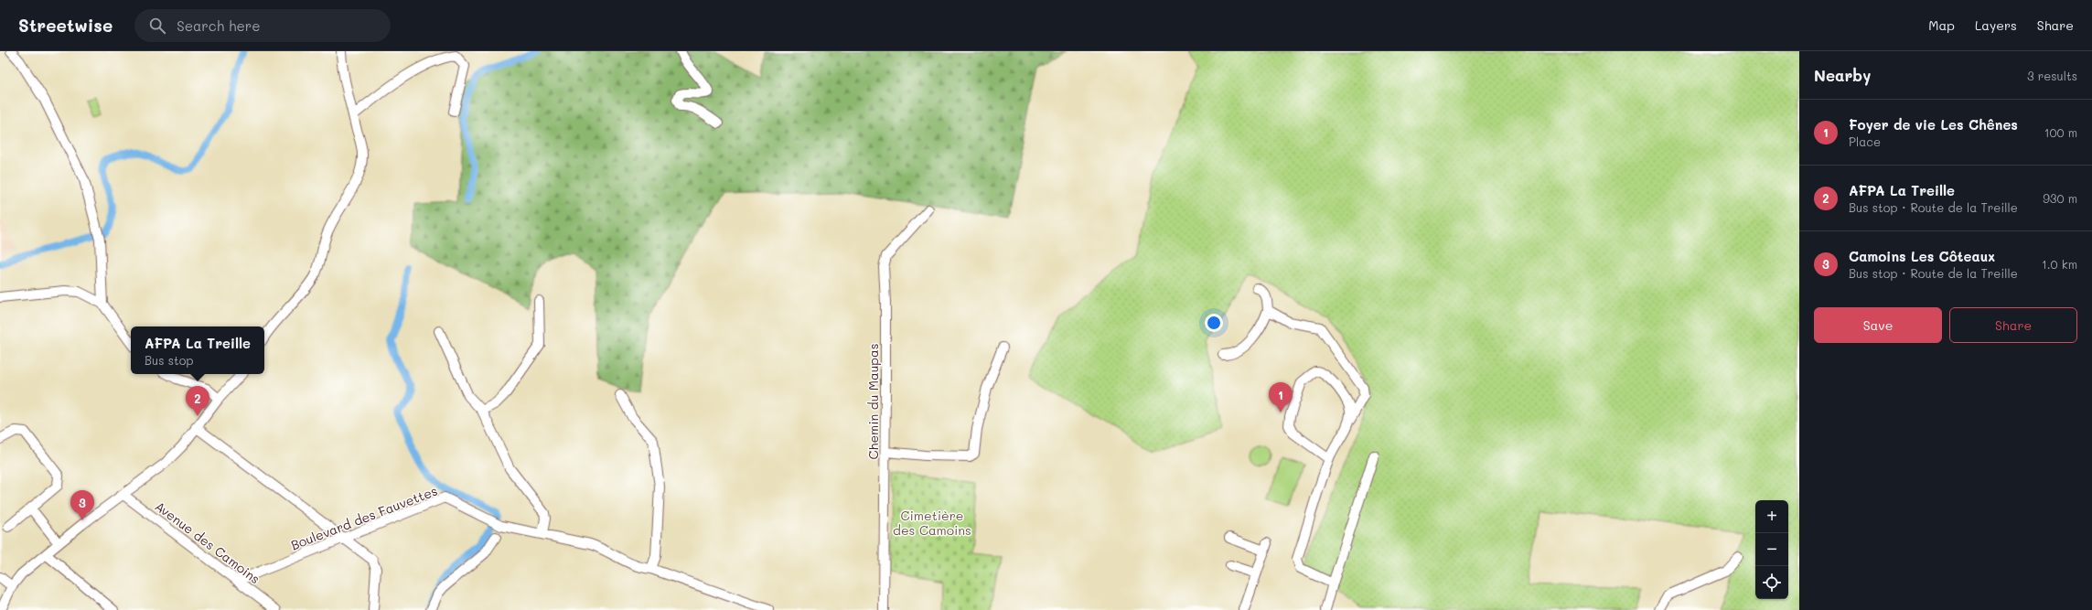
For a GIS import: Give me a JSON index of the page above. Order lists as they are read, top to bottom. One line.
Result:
{"streets":{"street":["Chemin du Maupas","Boulevard des Fauvettes","Avenue des Camoins"]},"crossings":[["Boulevard des Fauvettes","Avenue des Camoins"]],"parks":["Cimetière des Camoins"],"page":{"header":"Streetwise","search":"Search here","nav":["Map","Layers","Share"],"heading":["Nearby","3 results"],"list":[{"mark":"1","name":"Foyer de vie Les Chênes","note":"Place","value":"100 m"},{"mark":"2","name":"AFPA La Treille","note":"Bus stop · Route de la Treille","value":"930 m"},{"mark":"3","name":"Camoins Les Côteaux","note":"Bus stop · Route de la Treille","value":"1.0 km"}],"buttons":["Save","Share"],"popup":["AFPA La Treille","Bus stop"],"pins":["1","2","3"],"map_buttons":["+","−"]}}
